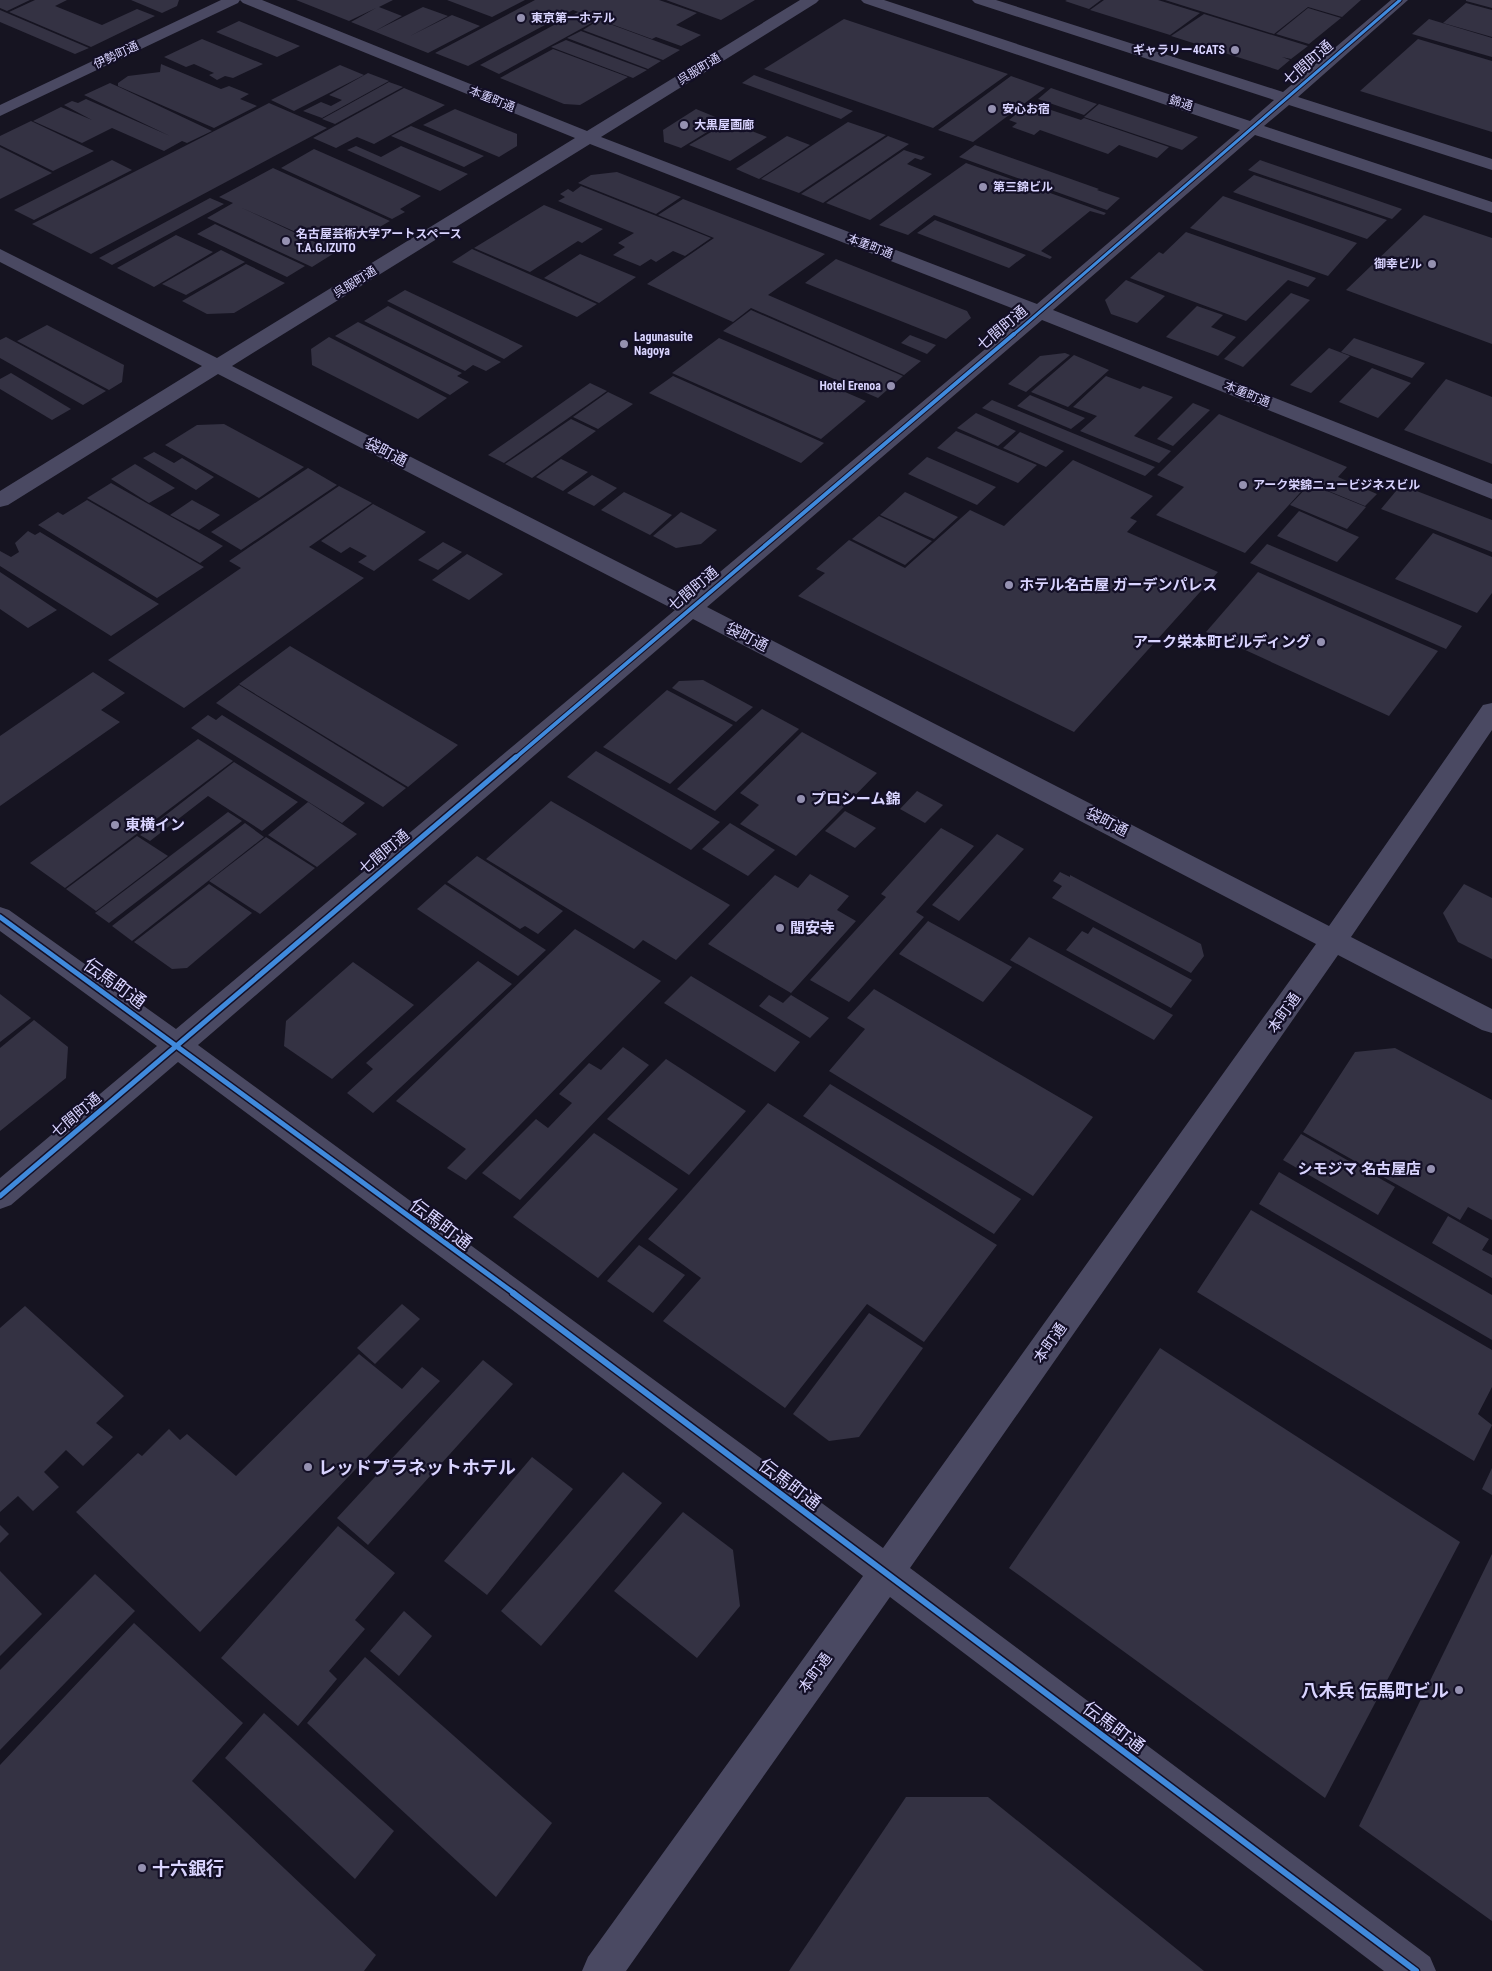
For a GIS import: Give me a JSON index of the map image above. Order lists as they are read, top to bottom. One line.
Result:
{"streets":{"street":["伊勢町通","七間町通","呉服町通","本重町通","錦通","袋町通","伝馬町通","本町通"]},"crossings":[["七間町通","本重町通"],["七間町通","錦通"],["七間町通","袋町通"],["七間町通","伝馬町通"],["呉服町通","本重町通"],["呉服町通","袋町通"],["袋町通","本町通"],["伝馬町通","本町通"]],"places":["東京第一ホテル","ギャラリー4CATS","安心お宿","大黒屋画廊","第三錦ビル","名古屋芸術大学アートスペース T.A.G.IZUTO","御幸ビル","Lagunasuite Nagoya","Hotel Erenoa","アーク栄錦ニュービジネスビル","ホテル名古屋 ガーデンパレス","アーク栄本町ビルディング","プロシーム錦","東横イン","聞安寺","シモジマ 名古屋店","レッドプラネットホテル","八木兵 伝馬町ビル","十六銀行"]}
